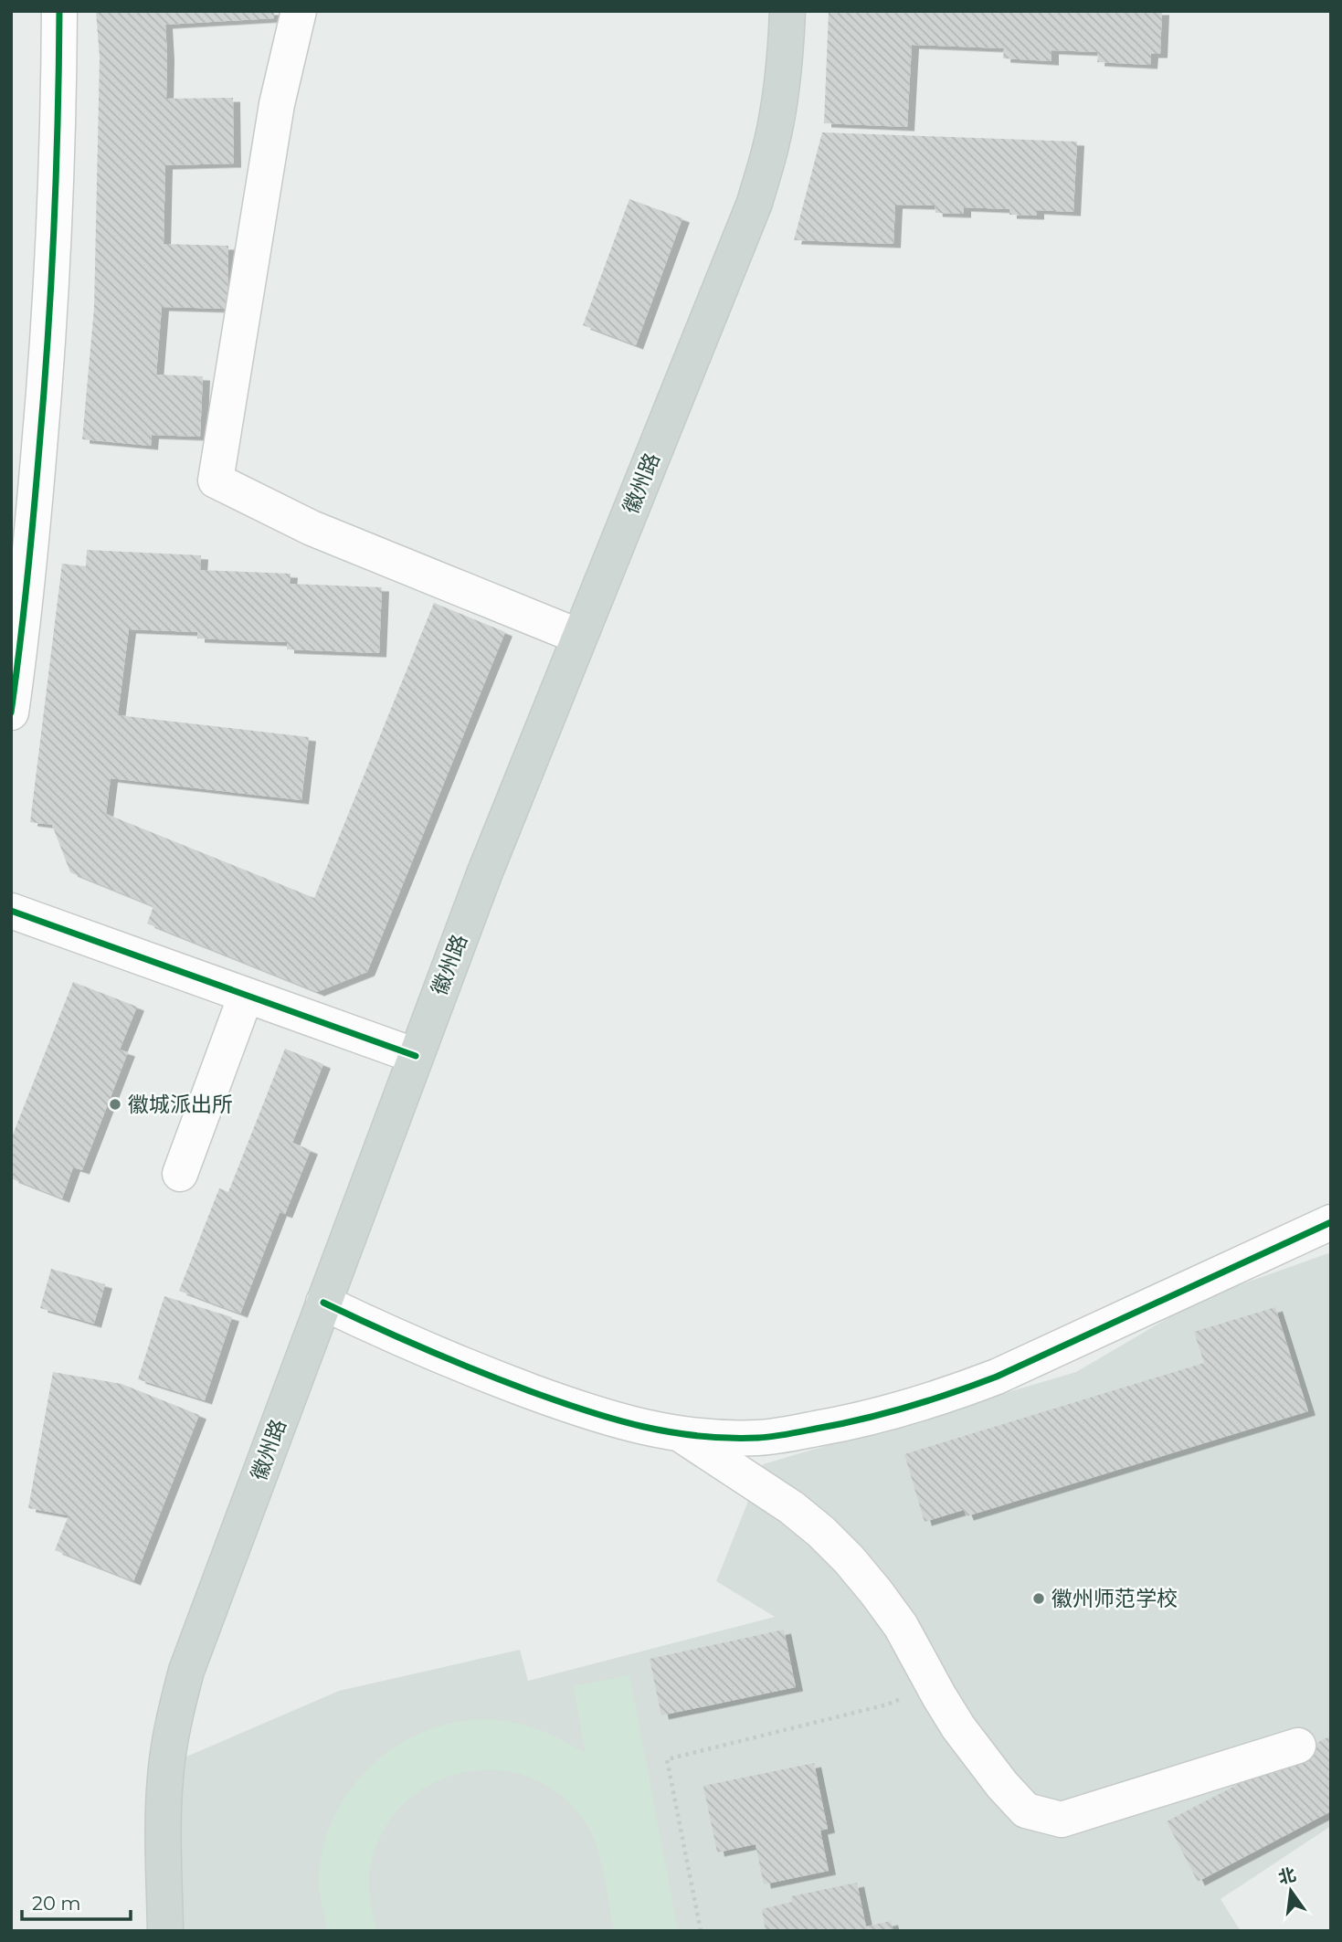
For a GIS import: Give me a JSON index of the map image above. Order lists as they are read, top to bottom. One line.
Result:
{"streets":{"main road":["徽州路"]},"places":["徽城派出所","徽州师范学校"],"scale_bar":"20 m","north":"top"}
